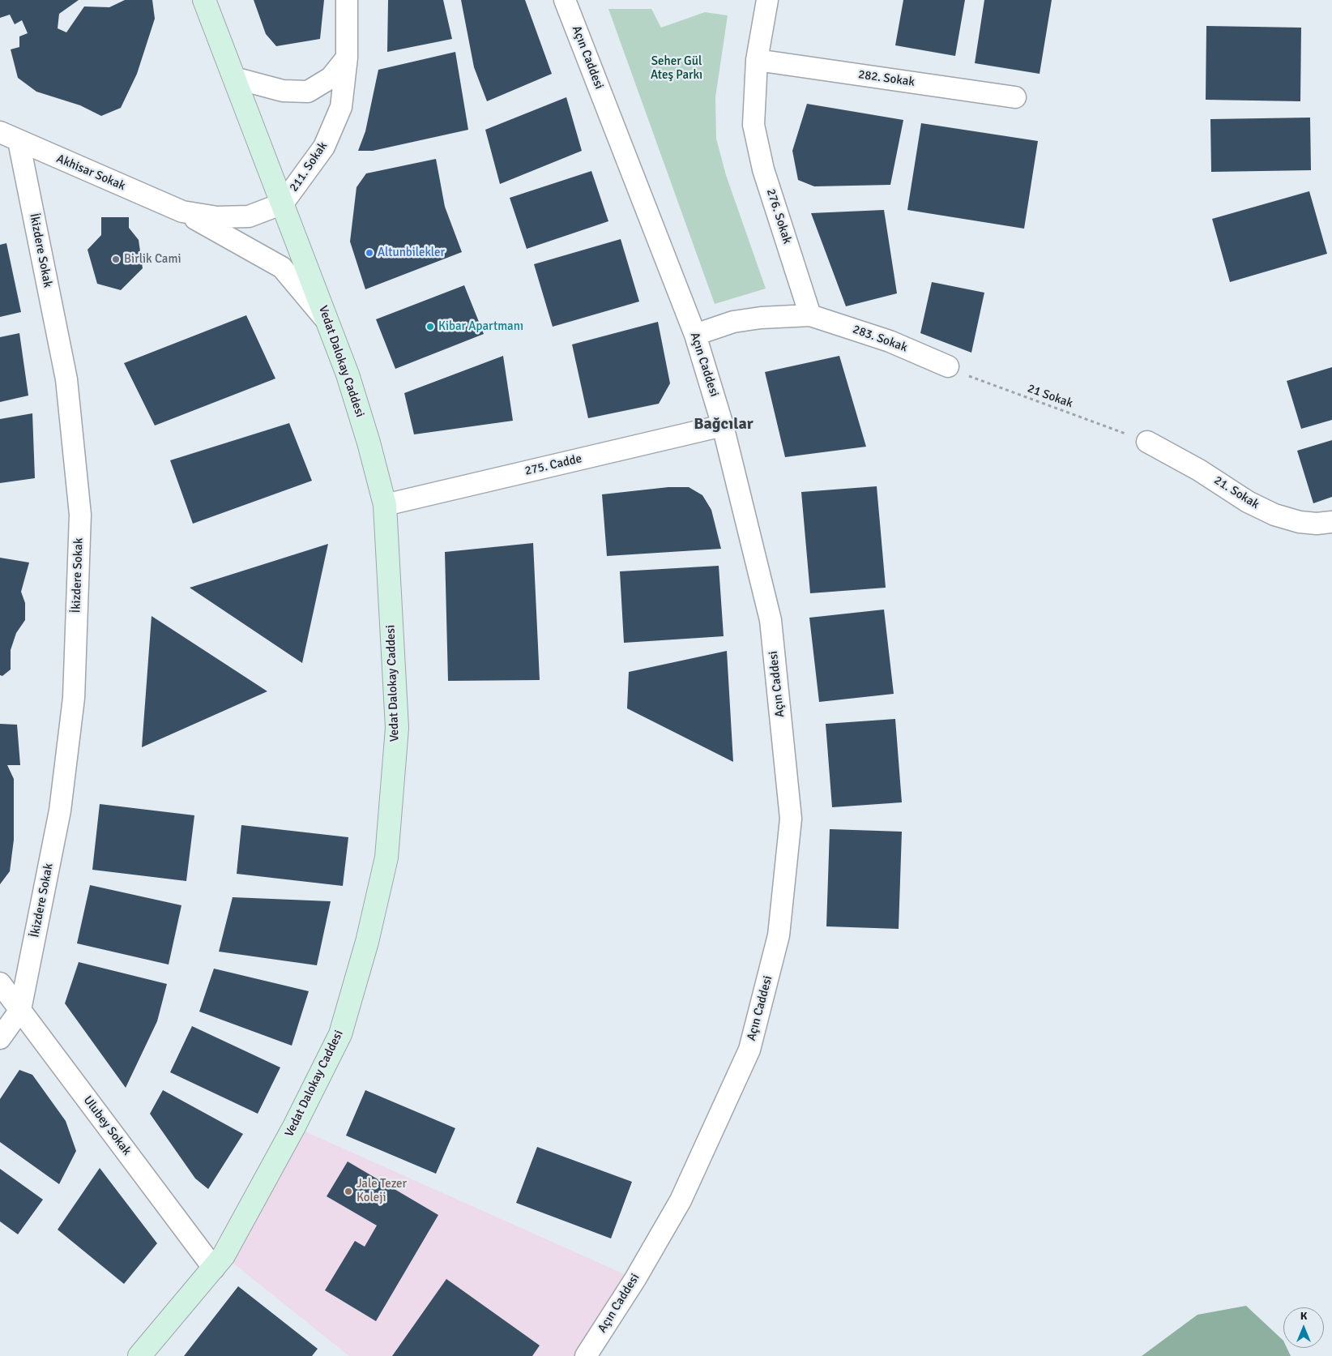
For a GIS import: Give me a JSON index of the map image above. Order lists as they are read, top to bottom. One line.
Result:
{"streets":{"street":["Açın Caddesi","282. Sokak","211. Sokak","Akhisar Sokak","276. Sokak","İkizdere Sokak","283. Sokak","Vedat Dalokay Caddesi","275. Cadde","21. Sokak","Ulubey Sokak"],"path":["21 Sokak"]},"crossings":[["Açın Caddesi","275. Cadde"],["282. Sokak","276. Sokak"],["211. Sokak","Akhisar Sokak"],["211. Sokak","Vedat Dalokay Caddesi"],["Akhisar Sokak","İkizdere Sokak"],["Akhisar Sokak","Vedat Dalokay Caddesi"],["276. Sokak","283. Sokak"],["İkizdere Sokak","Ulubey Sokak"],["283. Sokak","21 Sokak"],["Vedat Dalokay Caddesi","275. Cadde"],["Vedat Dalokay Caddesi","Ulubey Sokak"],["21 Sokak","21. Sokak"]],"districts":["Bağcılar"],"parks":["Seher Gül Ateş Parkı"],"places":["Altunbilekler","Birlik Cami","Kibar Apartmanı","Jale Tezer Koleji"],"north":"top"}
